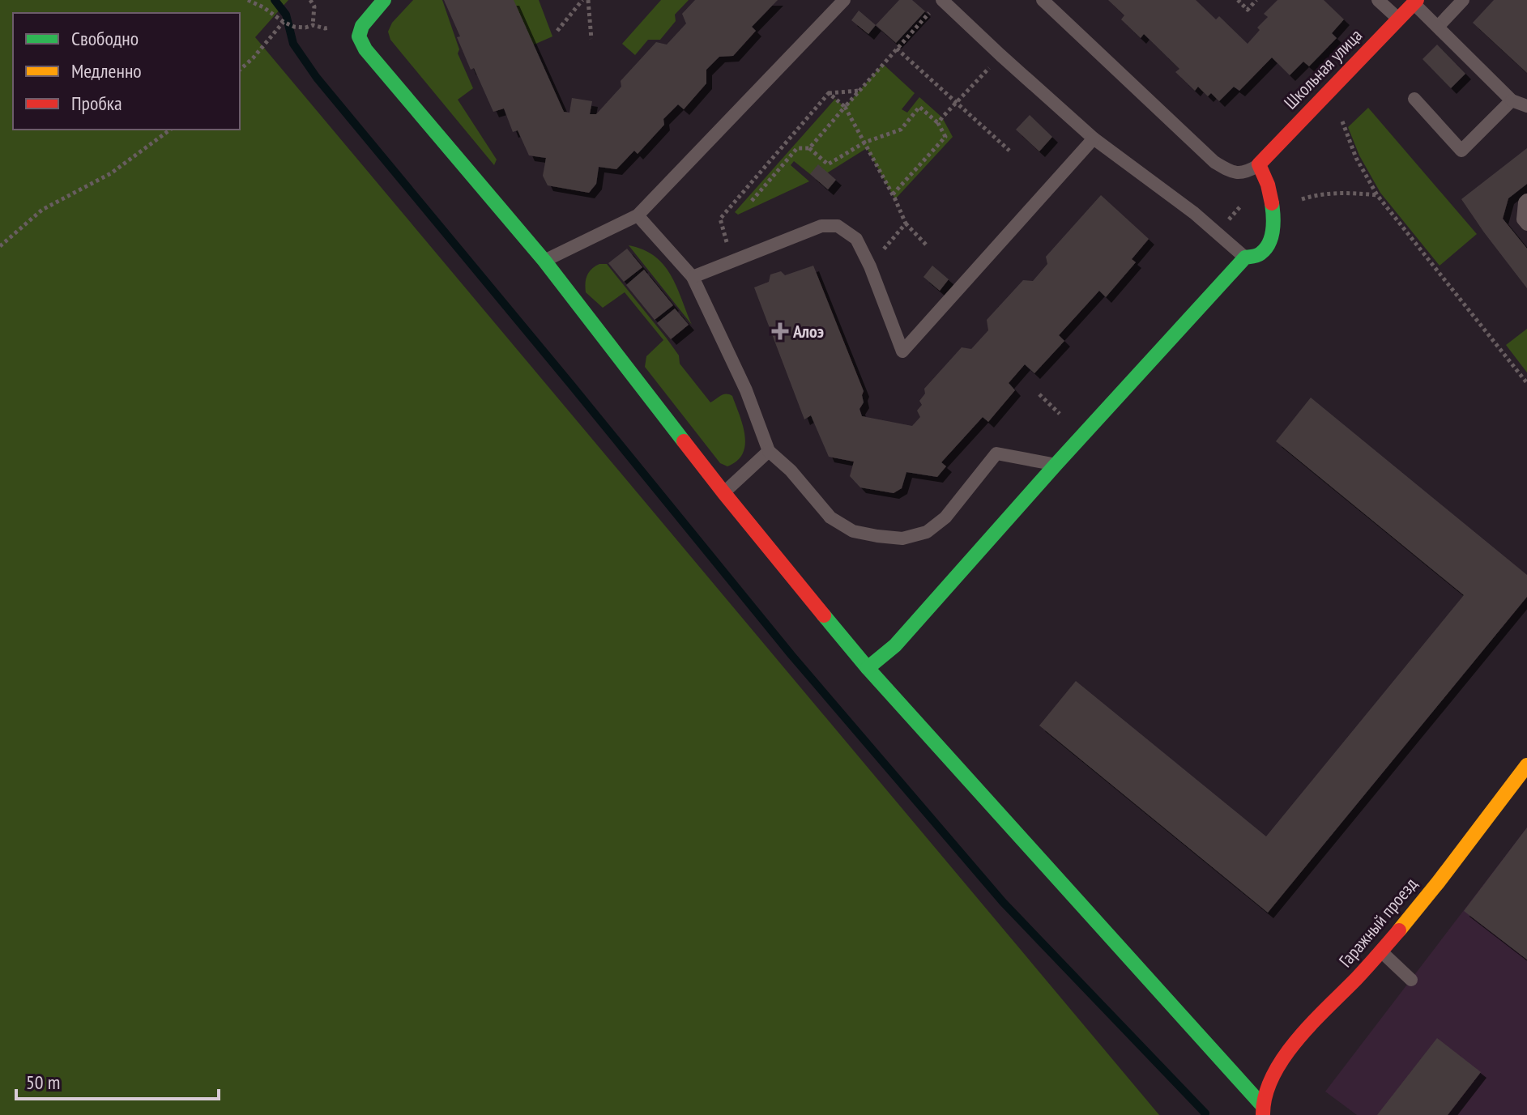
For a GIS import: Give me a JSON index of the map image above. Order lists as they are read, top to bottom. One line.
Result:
{"streets":{"street":["Школьная улица","Гаражный проезд"]},"places":{"health":["Алоэ"]},"legend":["Свободно","Медленно","Пробка"],"scale_bar":"50 m"}
